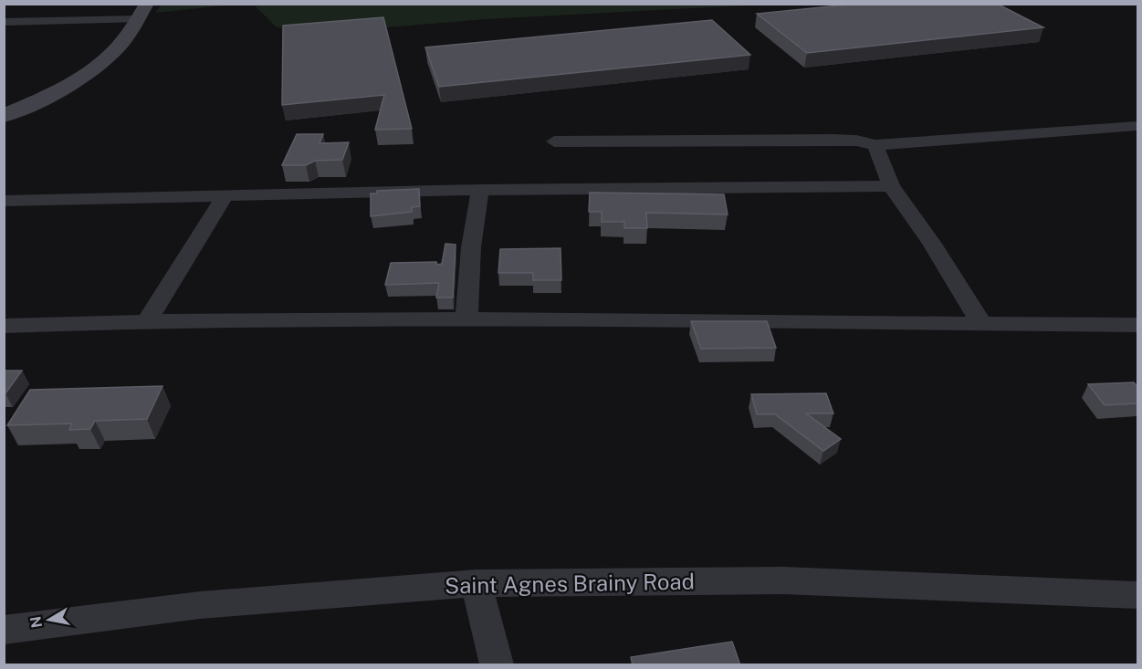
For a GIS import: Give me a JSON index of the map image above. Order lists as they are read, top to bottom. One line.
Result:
{"streets":{"street":["Saint Agnes Brainy Road"]},"north":"left"}
